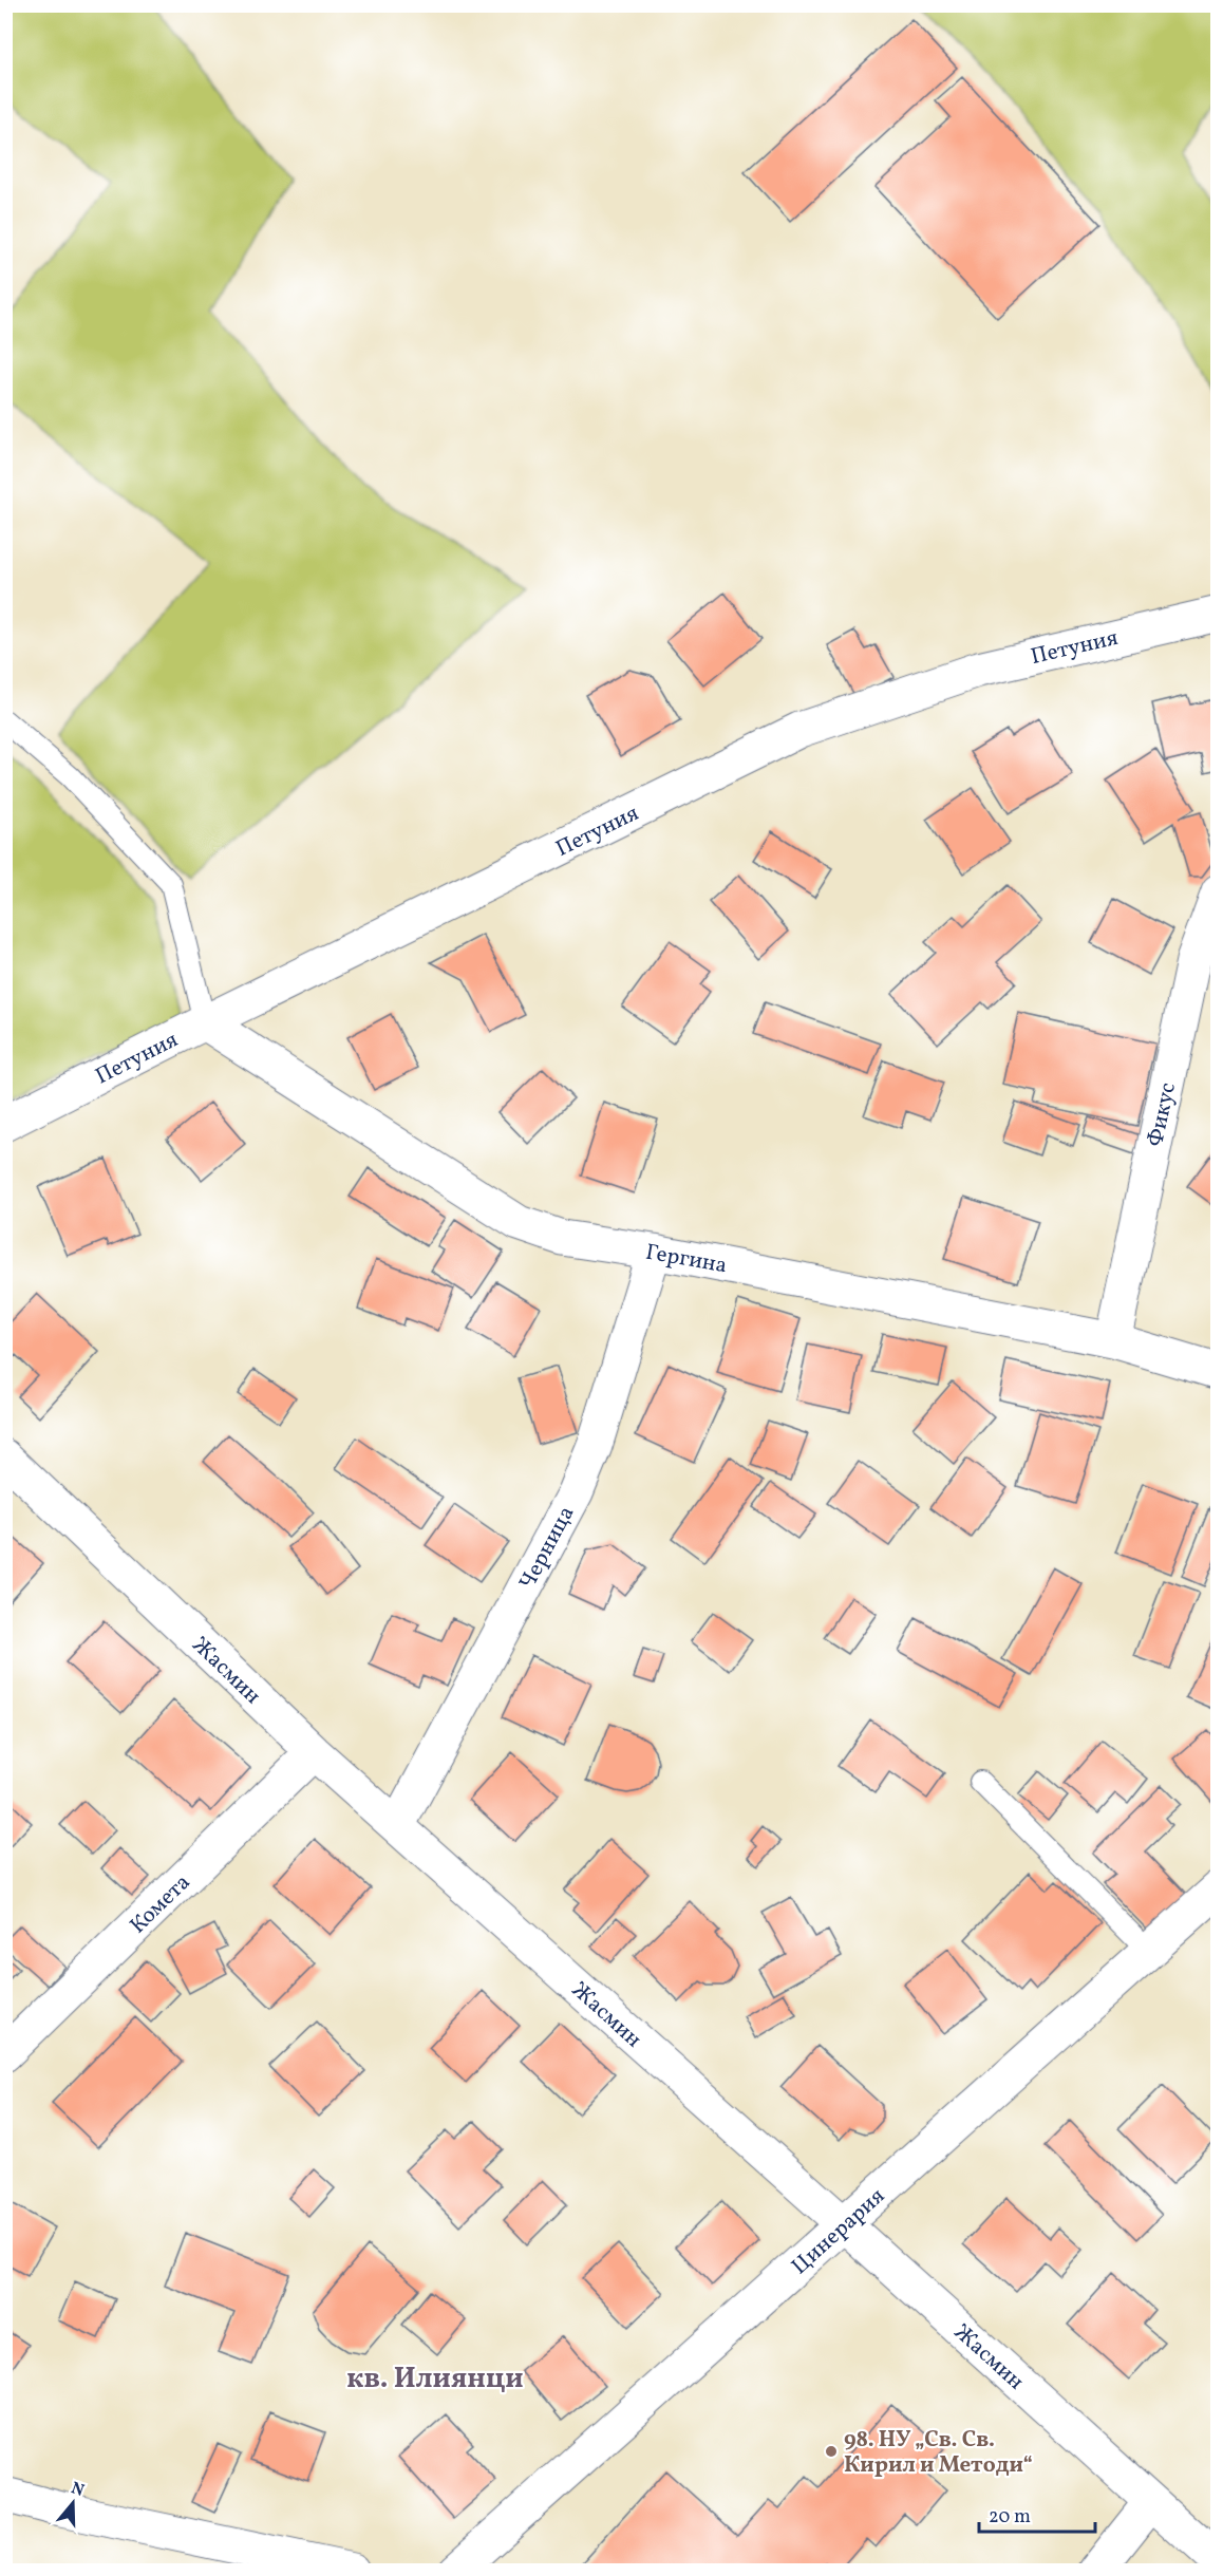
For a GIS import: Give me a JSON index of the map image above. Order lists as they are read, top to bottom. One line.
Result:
{"streets":{"street":["Петуния","Фикус","Гергина","Черница","Жасмин","Комета","Цинерария"]},"crossings":[["Петуния","Гергина"],["Фикус","Гергина"],["Гергина","Черница"],["Черница","Жасмин"],["Жасмин","Комета"],["Жасмин","Цинерария"]],"districts":["кв. Илиянци"],"places":["98. НУ „Св. Св. Кирил и Методи“"],"scale_bar":"20 m","north":"top"}
